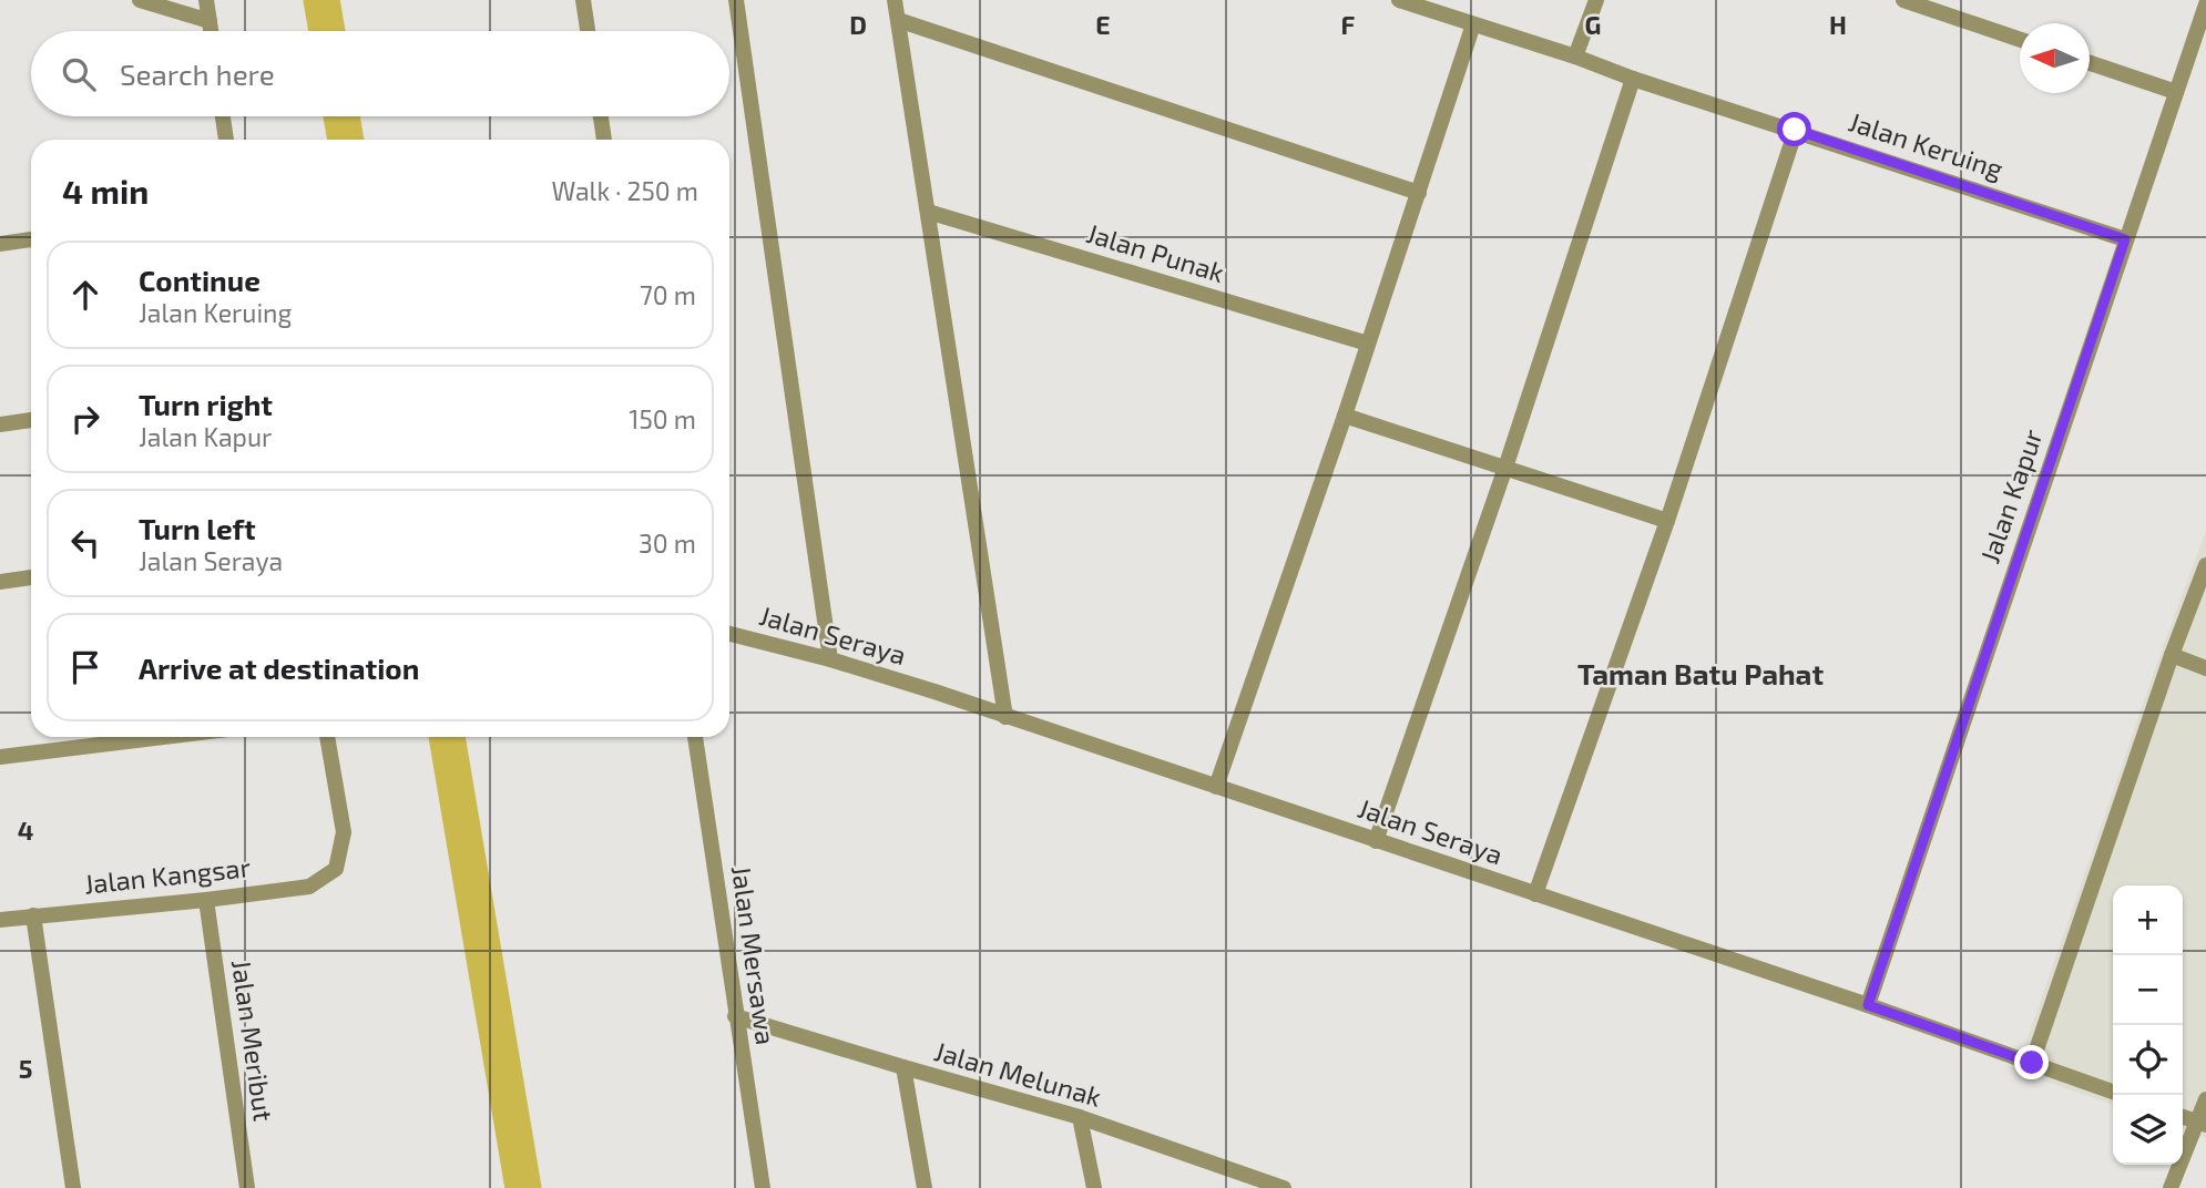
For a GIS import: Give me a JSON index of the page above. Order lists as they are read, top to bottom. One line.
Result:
{"streets":{"street":["Jalan Keruing","Jalan Punak","Jalan Kapur","Jalan Seraya","Jalan Kangsar","Jalan Mersawa","Jalan Meribut","Jalan Melunak"]},"crossings":[["Jalan Keruing","Jalan Kapur"],["Jalan Kapur","Jalan Seraya"],["Jalan Kangsar","Jalan Meribut"],["Jalan Mersawa","Jalan Melunak"]],"districts":["Taman Batu Pahat"],"north":"left","page":{"search":"Search here","heading":["4 min","Walk · 250 m"],"list":[["Continue","Jalan Keruing","70 m"],["Turn right","Jalan Kapur","150 m"],["Turn left","Jalan Seraya","30 m"],"Arrive at destination"],"map_buttons":["+","−"]},"grid":{"columns":["D","E","F","G","H"],"rows":["4","5"]}}
